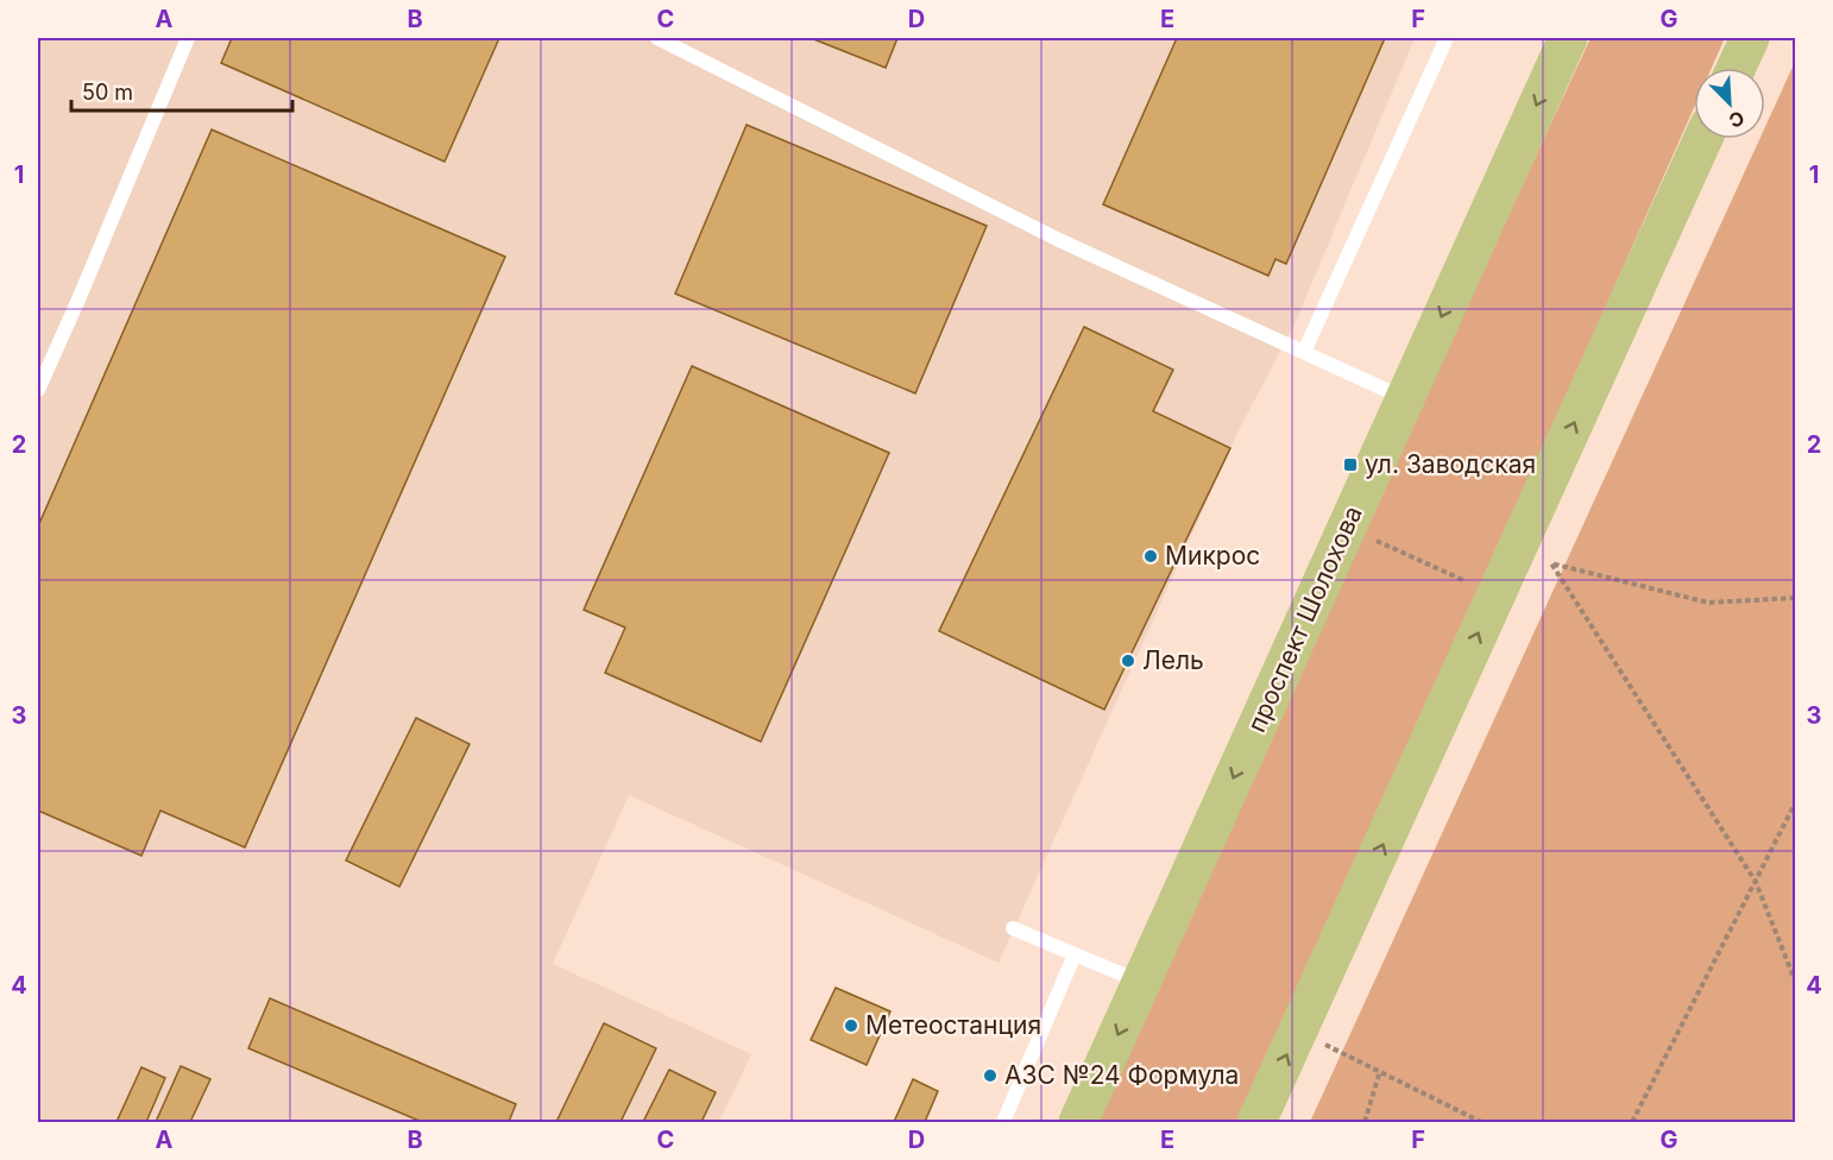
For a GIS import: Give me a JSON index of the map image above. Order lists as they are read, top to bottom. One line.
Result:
{"streets":{"main road":["проспект Шолохова"]},"places":{"transit":["ул. Заводская"],"other":["Микрос","Лель","Метеостанция","АЗС №24 Формула"]},"scale_bar":"50 m","north":"bottom right","grid":{"columns":["A","B","C","D","E","F","G"],"rows":["1","2","3","4"]}}
